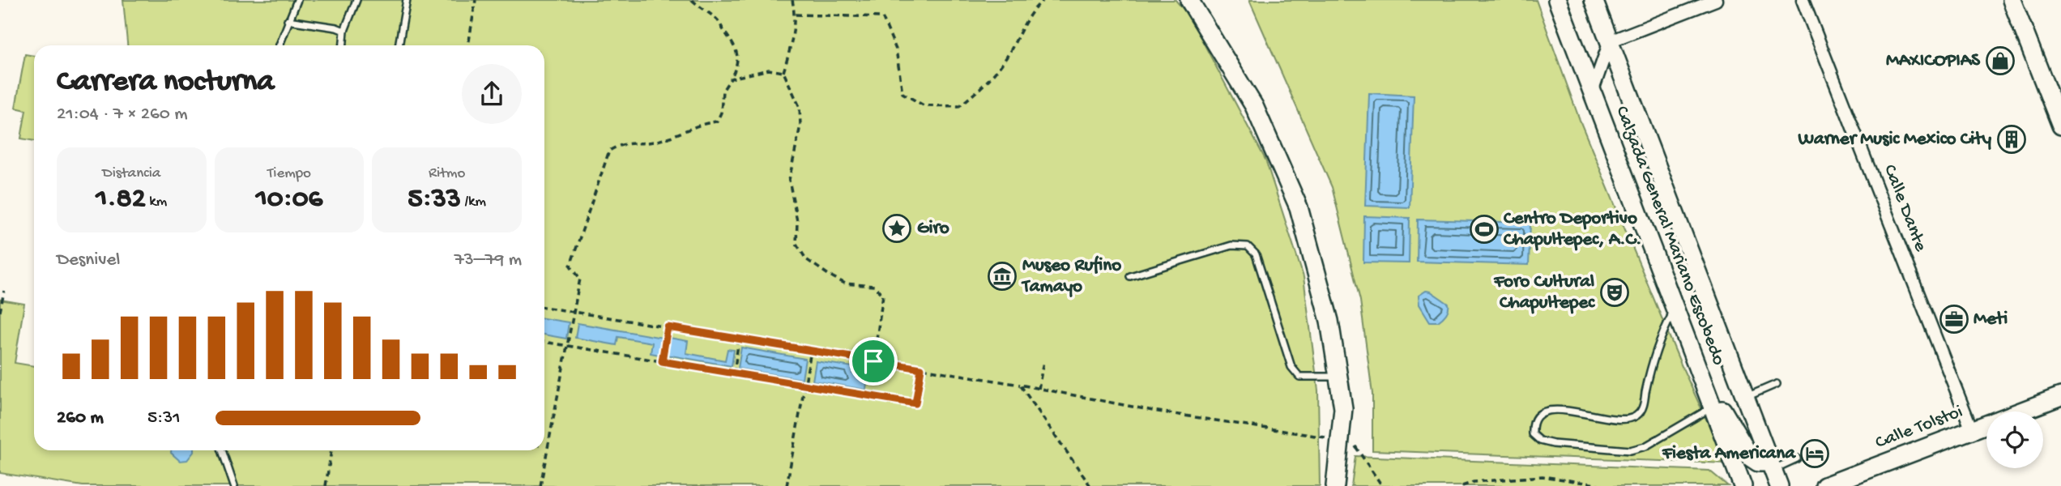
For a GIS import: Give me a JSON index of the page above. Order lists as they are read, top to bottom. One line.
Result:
{"streets":{"main road":["Calzada General Mariano Escobedo","Calle Tolstoi"],"street":["Calle Dante"]},"crossings":[["Calle Dante","Calle Tolstoi"]],"places":{"shop":["MAXICOPIAS"],"building":["Warner Music Mexico City"],"place":["Giro"],"sports":["Centro Deportivo Chapultepec, A.C."],"museum":["Museo Rufino Tamayo"],"theatre":["Foro Cultural Chapultepec"],"office":["Meti"],"hotel":["Fiesta Americana"]},"page":{"heading":["Carrera nocturna","21:04 · 7 × 260 m"],"stats":[["Distancia","1.82 km"],["Tiempo","10:06"],["Ritmo","5:33 /km"]],"chart":["Desnivel","73–79 m"],"list":[{"name":"260 m","note":"5:31"}]}}
